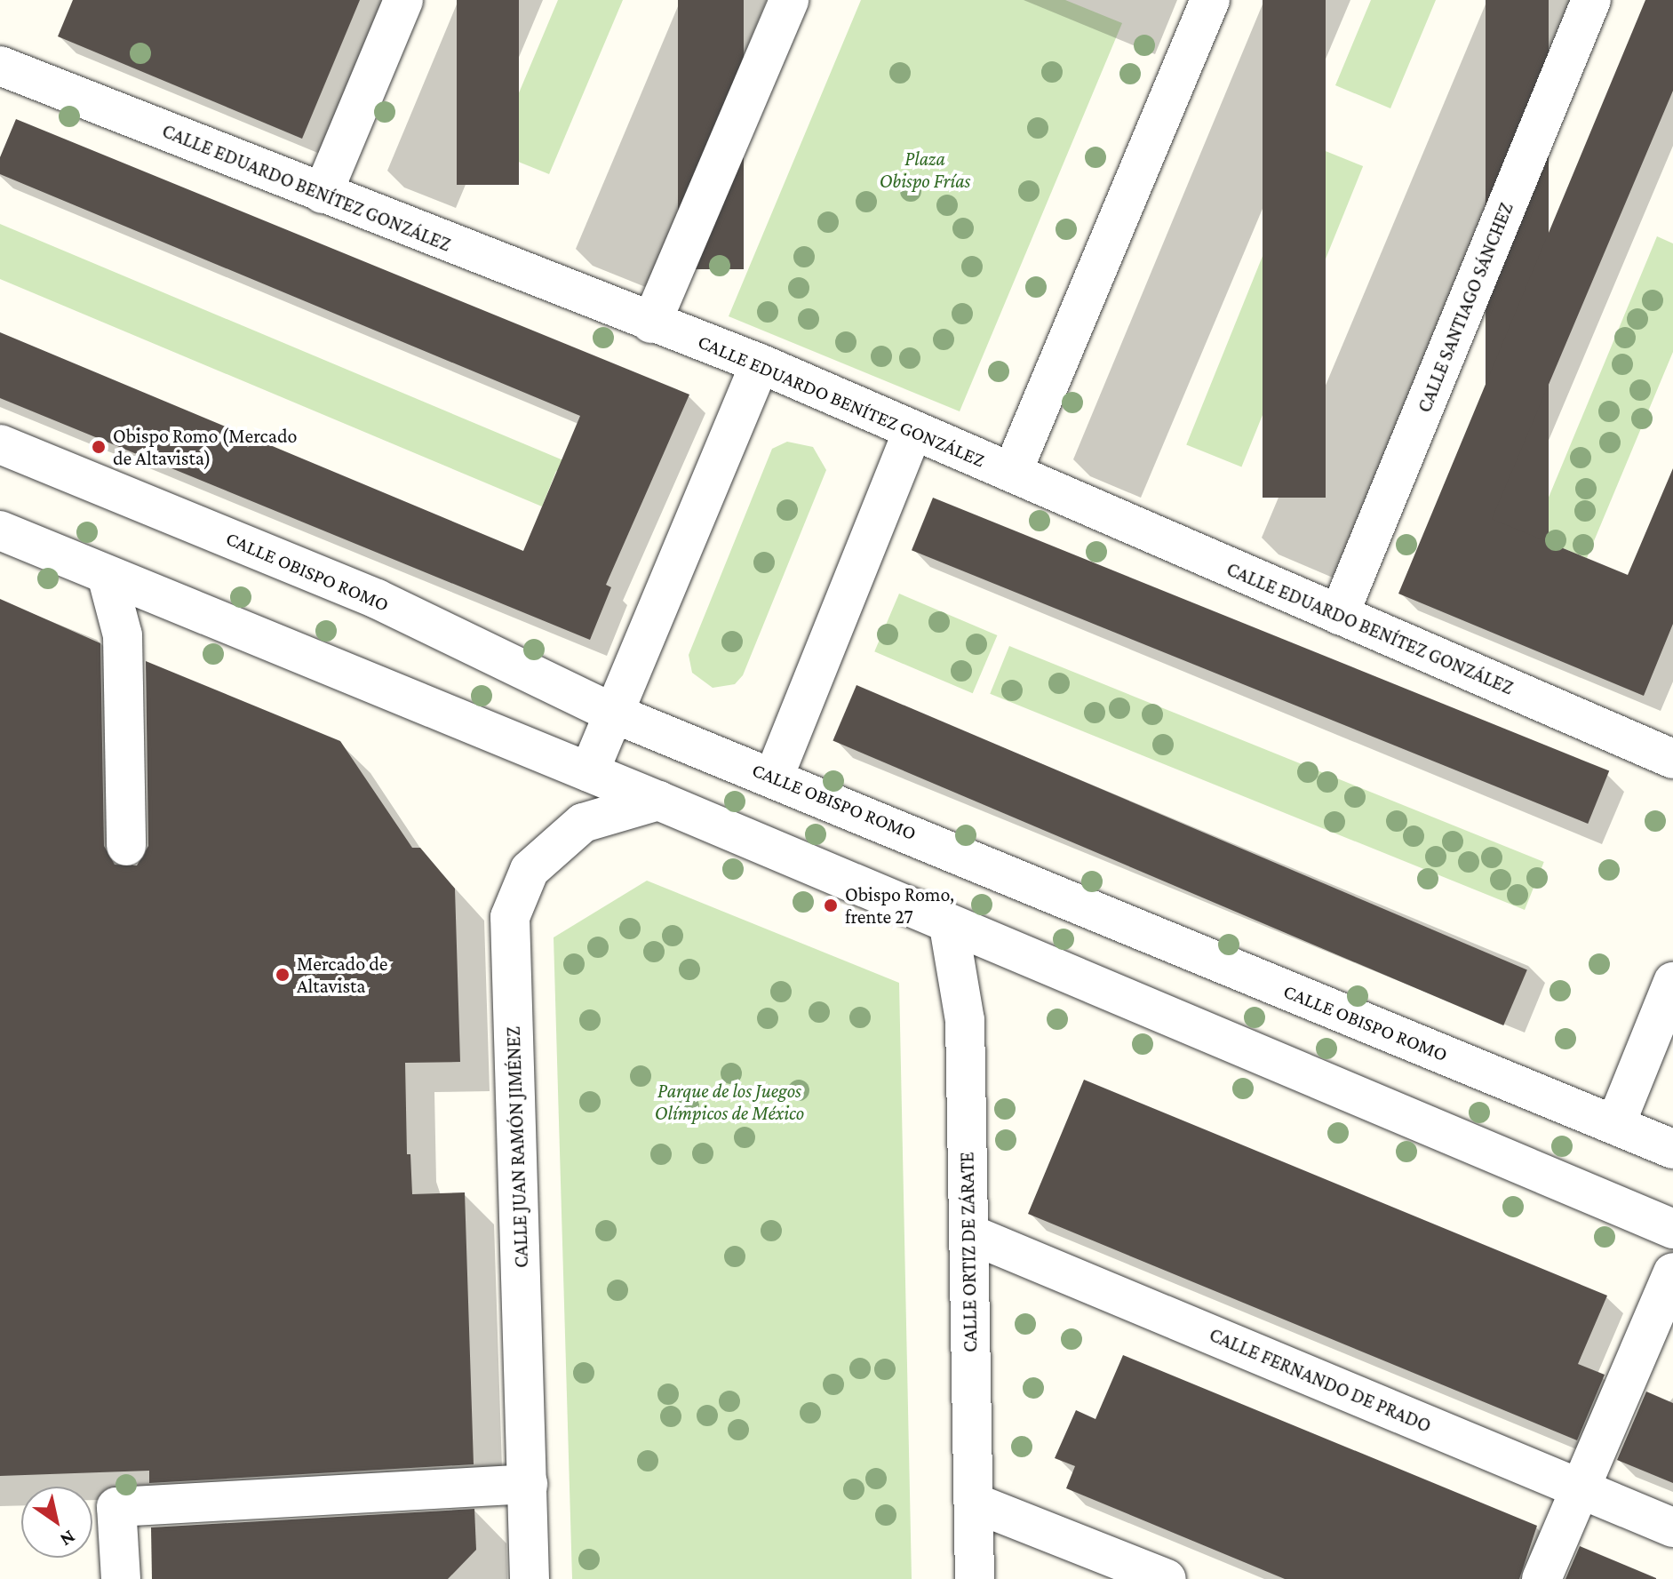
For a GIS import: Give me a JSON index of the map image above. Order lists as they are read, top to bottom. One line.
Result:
{"streets":{"street":["CALLE EDUARDO BENÍTEZ GONZÁLEZ","CALLE SANTIAGO SÁNCHEZ","CALLE OBISPO ROMO","CALLE JUAN RAMÓN JIMÉNEZ","CALLE ORTIZ DE ZÁRATE","CALLE FERNANDO DE PRADO"]},"crossings":[["CALLE EDUARDO BENÍTEZ GONZÁLEZ","CALLE SANTIAGO SÁNCHEZ"],["CALLE ORTIZ DE ZÁRATE","CALLE FERNANDO DE PRADO"]],"parks":["Plaza Obispo Frías","Parque de los Juegos Olímpicos de México"],"places":["Obispo Romo (Mercado de Altavista)","Obispo Romo, frente 27","Mercado de Altavista"],"north":"bottom right"}
